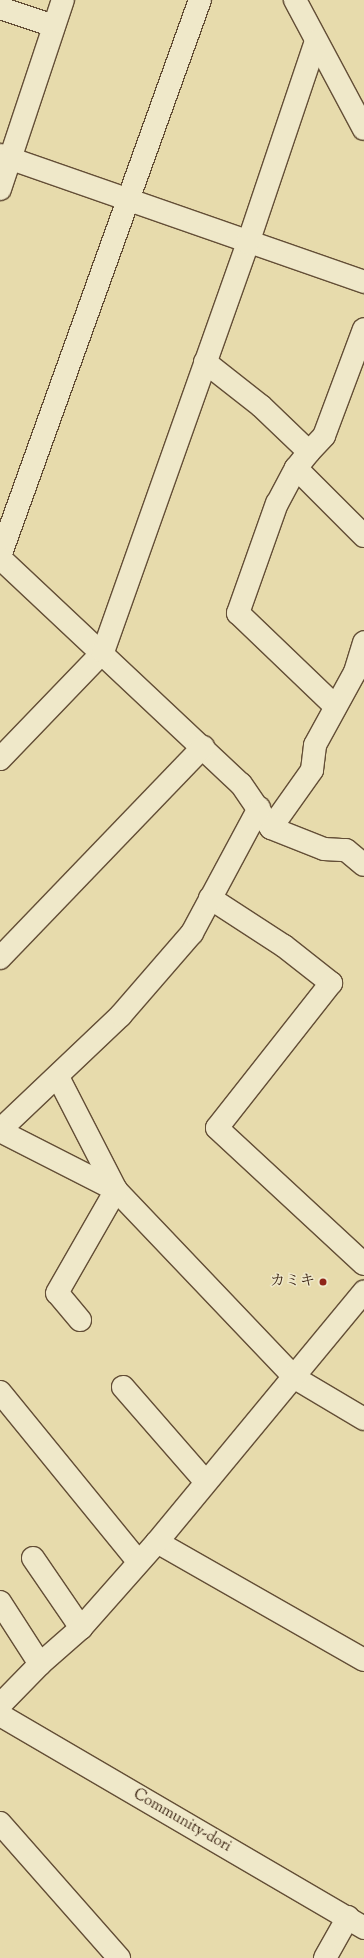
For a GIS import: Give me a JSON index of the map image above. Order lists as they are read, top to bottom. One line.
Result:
{"streets":{"street":["Community-dori"]},"places":["カミキ"]}
